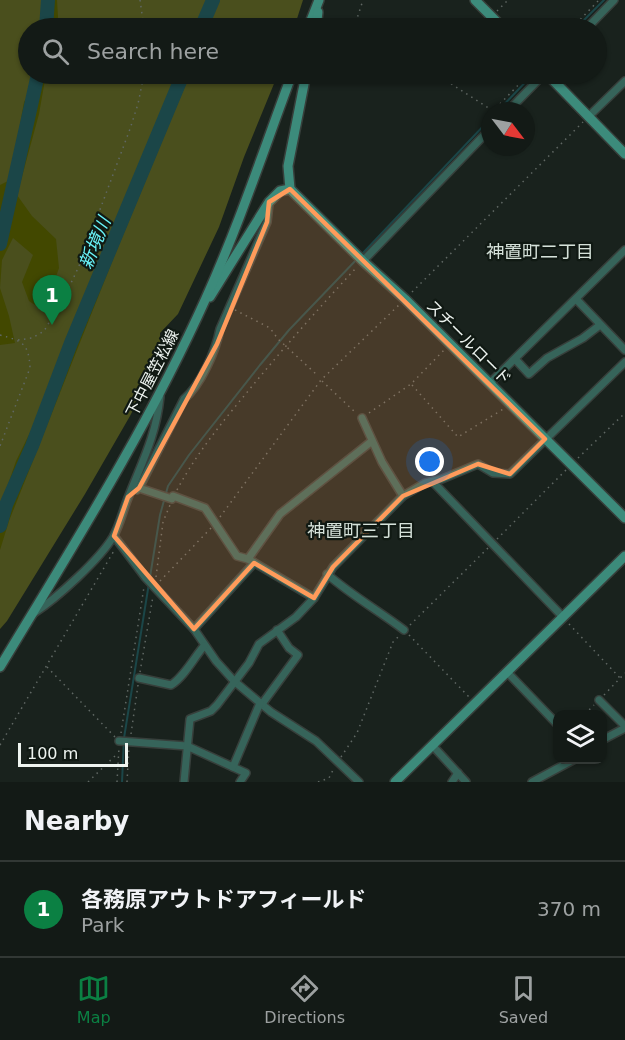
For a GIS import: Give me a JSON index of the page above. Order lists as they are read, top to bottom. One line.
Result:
{"streets":{"street":["スチールロード","下中屋笠松線"]},"districts":["神置町二丁目","神置町三丁目"],"water":["新境川"],"scale_bar":"100 m","north":"bottom right","page":{"search":"Search here","pins":"1","scale":"100 m","heading":"Nearby","list":[{"mark":"1","name":"各務原アウトドアフィールド","note":"Park","value":"370 m"}],"nav":["Map","Directions","Saved"]}}
